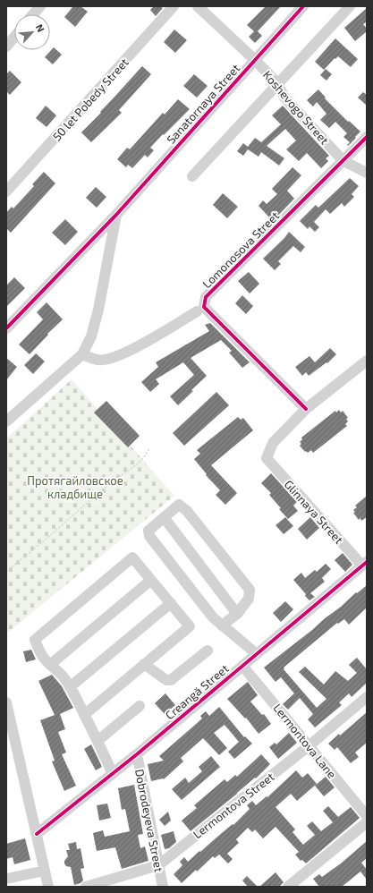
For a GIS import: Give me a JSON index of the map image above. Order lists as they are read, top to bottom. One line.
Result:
{"streets":{"street":["50 let Pobedy Street","Sanatornaya Street","Koshevogo Street","Lomonosova Street","Glinnaya Street","Creangă Street","Lermontova Lane","Lermontova Street","Dobrodeyeva Street"]},"crossings":[["Sanatornaya Street","Koshevogo Street"],["Koshevogo Street","Lomonosova Street"],["Lomonosova Street","Glinnaya Street"],["Glinnaya Street","Creangă Street"],["Creangă Street","Lermontova Lane"],["Creangă Street","Dobrodeyeva Street"],["Lermontova Lane","Lermontova Street"],["Lermontova Street","Dobrodeyeva Street"]],"parks":["Протягайловское кладбище"],"north":"top right"}
